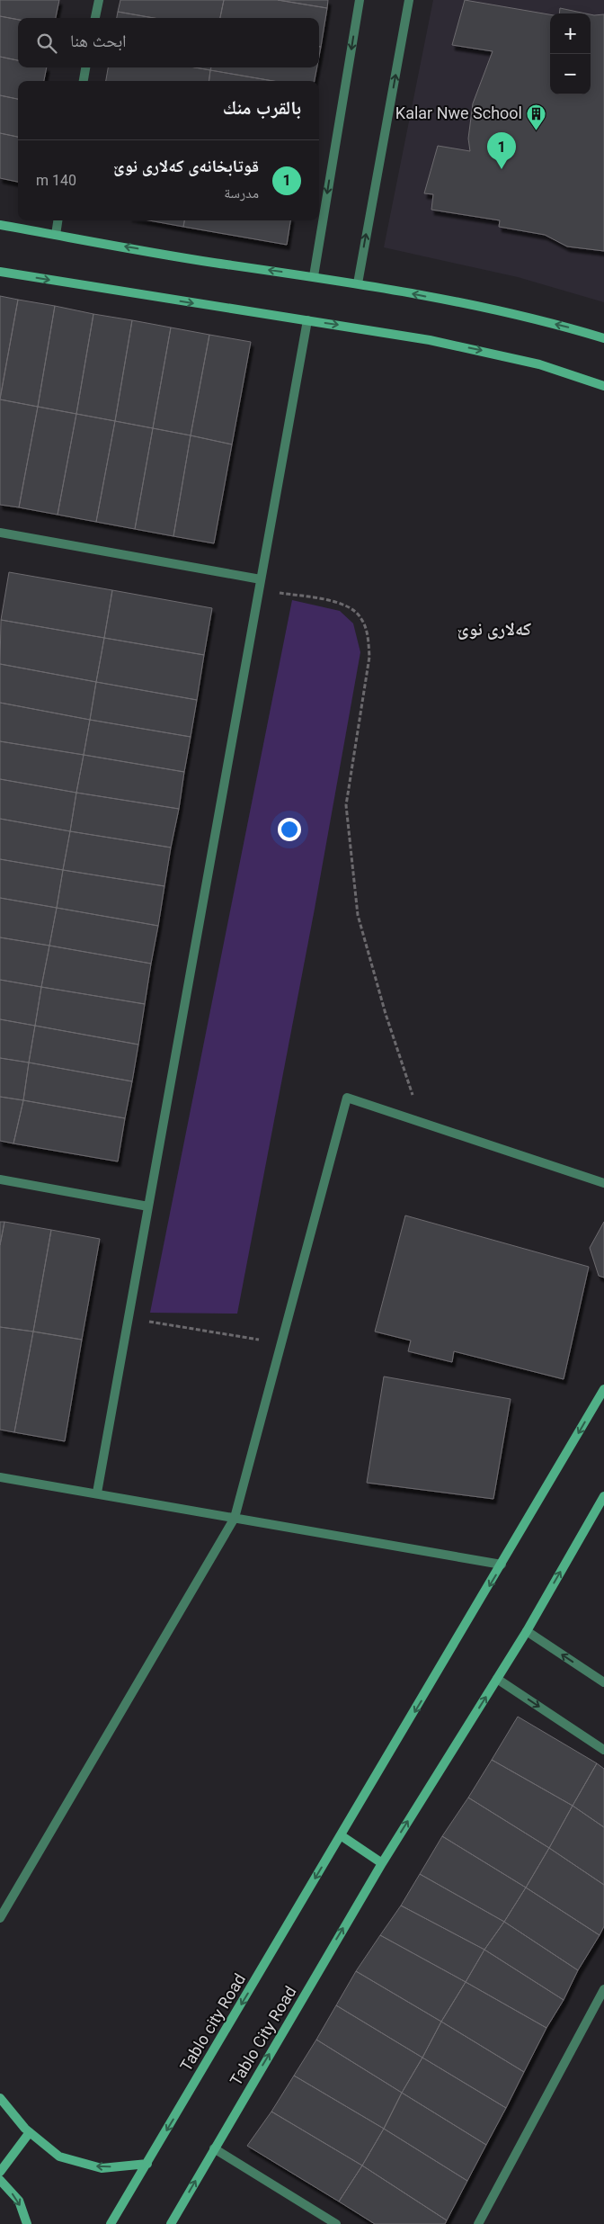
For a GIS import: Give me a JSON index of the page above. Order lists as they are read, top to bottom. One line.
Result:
{"streets":{"street":["Tablo city Road","Tablo City Road"]},"one_way":["Tablo city Road","Tablo City Road"],"districts":["کەلاری نوێ"],"places":{"building":["Kalar Nwe School"]},"page":{"map_buttons":["+","−"],"search":"ابحث هنا","heading":"بالقرب منك","pins":"1","list":[{"mark":"1","name":"قوتابخانەی کەلاری نوێ","note":"مدرسة","value":"140 m"}]}}
